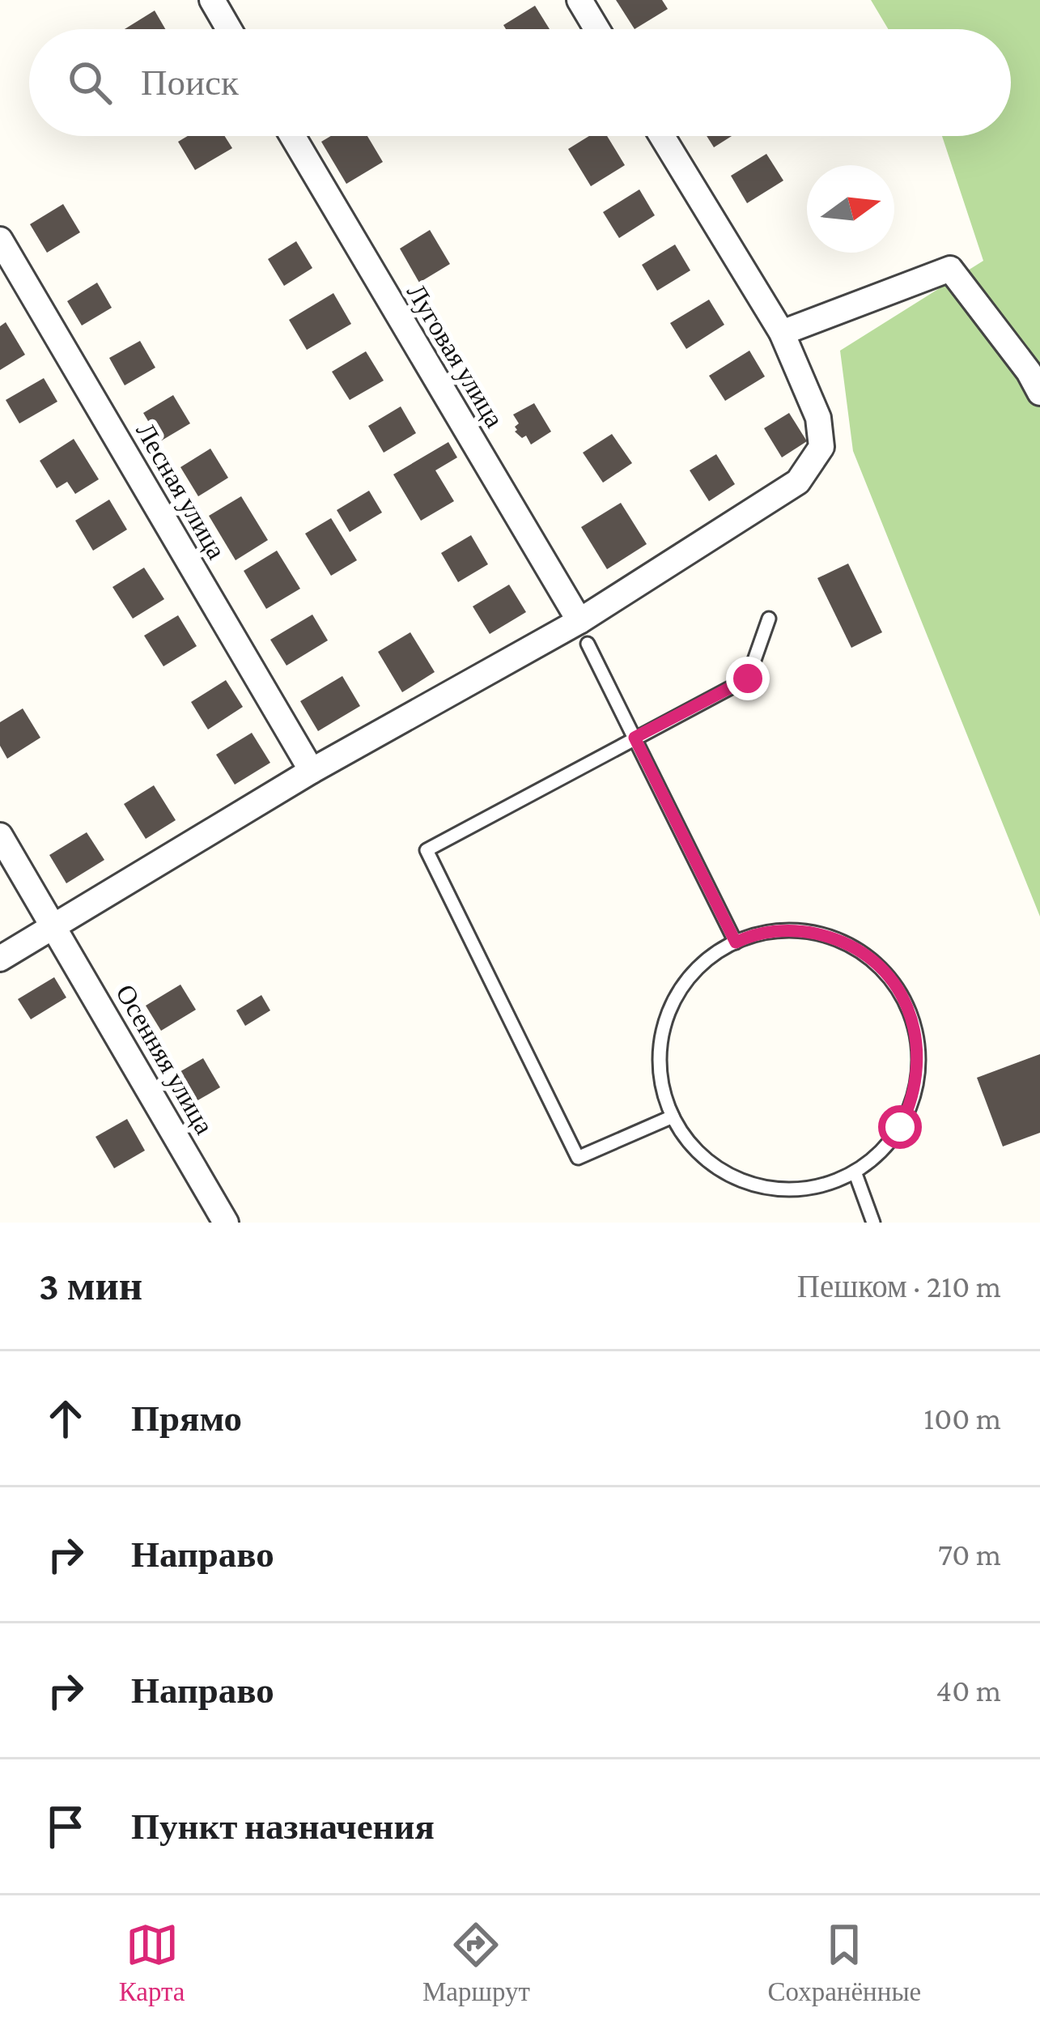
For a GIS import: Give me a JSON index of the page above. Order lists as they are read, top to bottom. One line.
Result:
{"streets":{"street":["Луговая улица","Лесная улица","Осенняя улица"]},"north":"right","page":{"search":"Поиск","heading":["3 мин","Пешком · 210 m"],"list":[["Прямо","100 m"],["Направо","70 m"],["Направо","40 m"],"Пункт назначения"],"nav":["Карта","Маршрут","Сохранённые"]}}
